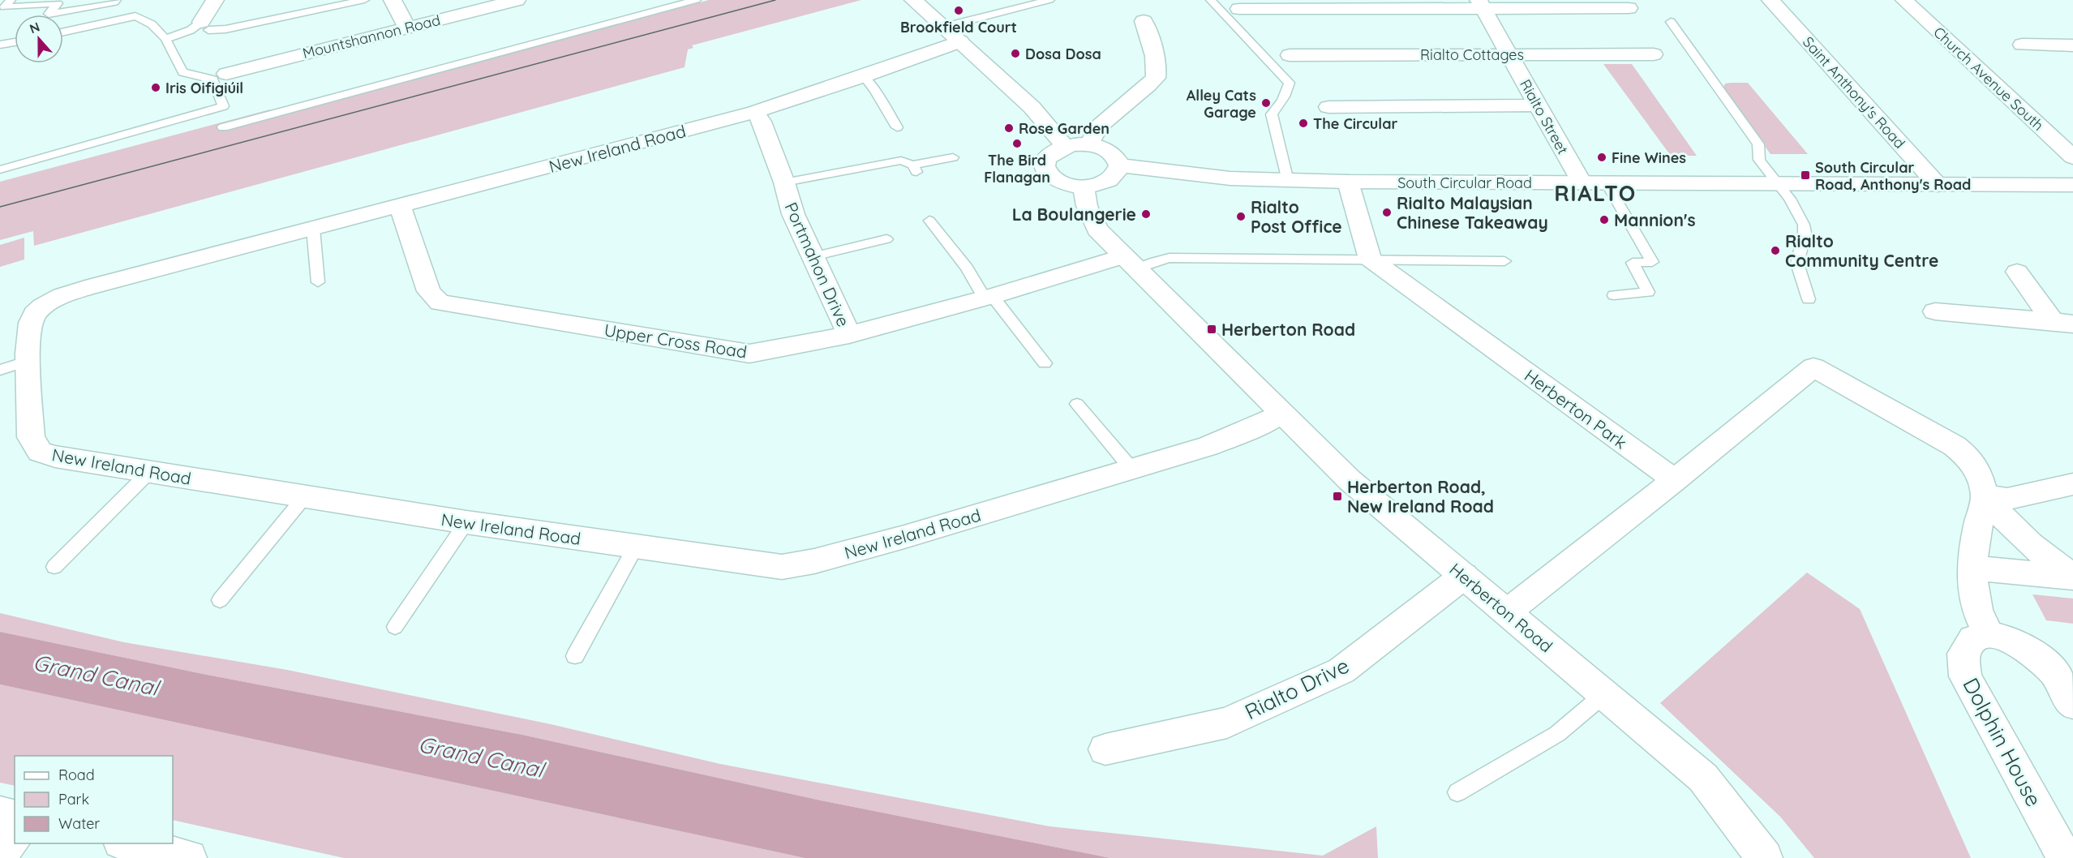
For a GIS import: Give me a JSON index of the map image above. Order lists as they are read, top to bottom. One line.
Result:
{"streets":{"street":["Mountshannon Road","Rialto Cottages","Church Avenue South","Saint Anthony's Road","Rialto Street","New Ireland Road","South Circular Road","Portmahon Drive","Upper Cross Road","Herberton Park","Herberton Road","Rialto Drive","Dolphin House"]},"crossings":[["Rialto Cottages","Rialto Street"],["Saint Anthony's Road","South Circular Road"],["Rialto Street","South Circular Road"],["New Ireland Road","Portmahon Drive"],["New Ireland Road","Upper Cross Road"],["New Ireland Road","Herberton Road"],["South Circular Road","Herberton Road"],["Portmahon Drive","Upper Cross Road"],["Upper Cross Road","Herberton Road"],["Herberton Road","Rialto Drive"]],"districts":["RIALTO"],"water":["Grand Canal"],"places":{"other":["Brookfield Court","Dosa Dosa","Iris Oifigiúil","Alley Cats Garage","The Circular","Rose Garden","The Bird Flanagan","Fine Wines","Rialto Malaysian Chinese Takeaway","La Boulangerie","Rialto Post Office","Mannion's","Rialto Community Centre"],"transit":["South Circular Road, Anthony's Road","Herberton Road","Herberton Road, New Ireland Road"]},"legend":["Road","Park","Water"],"north":"top"}
